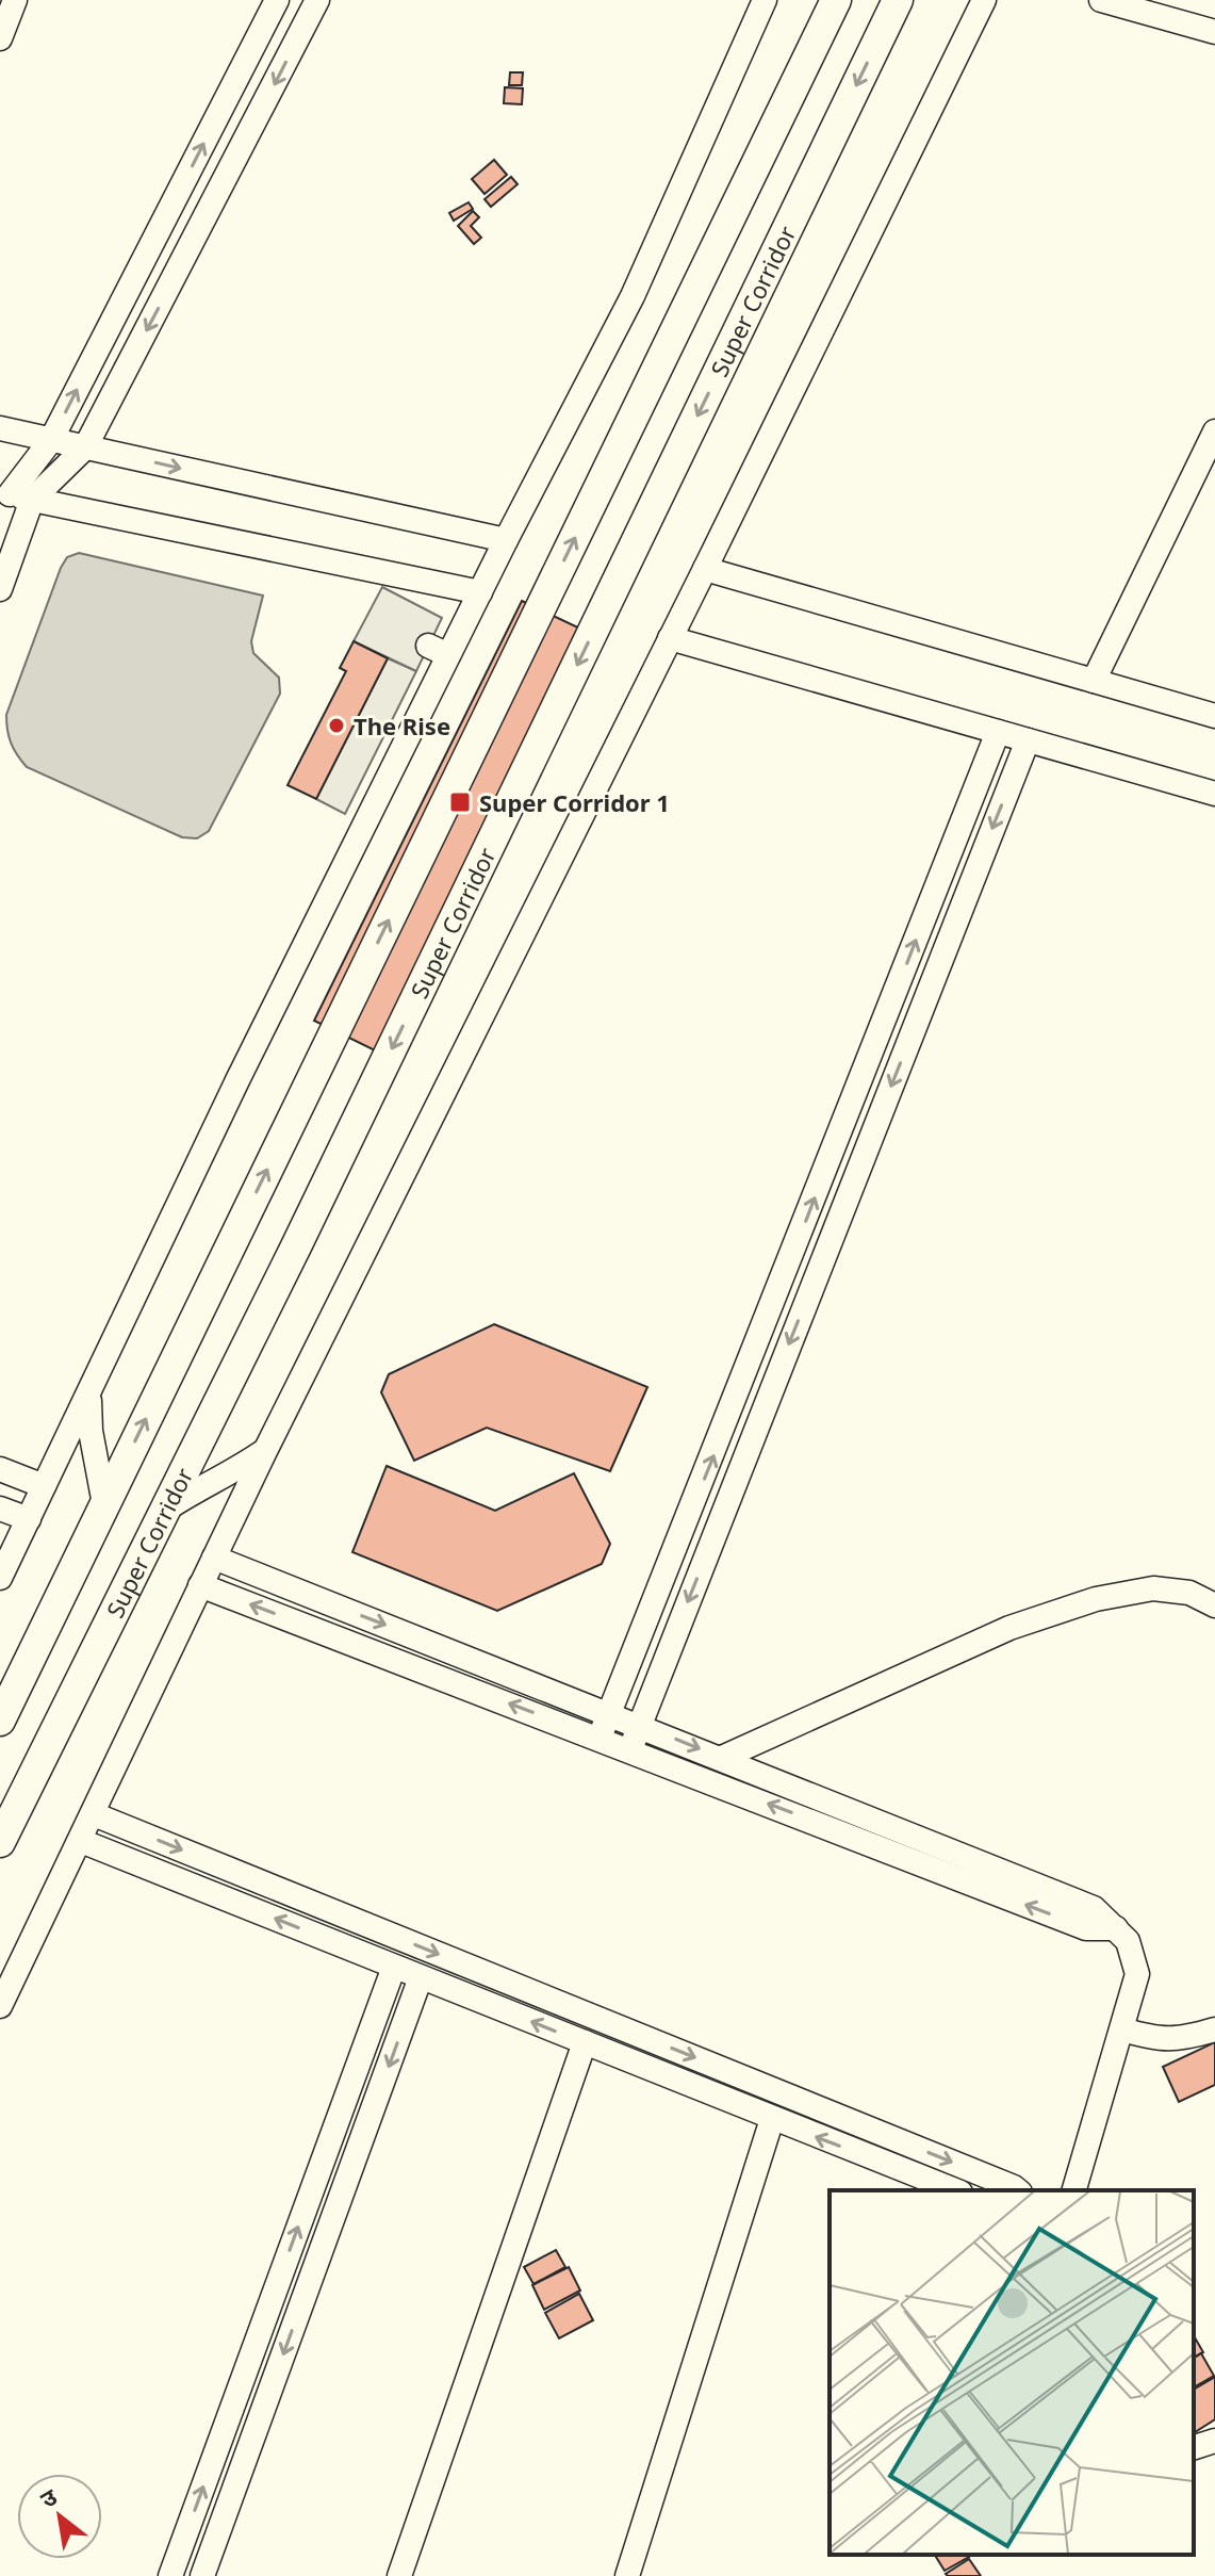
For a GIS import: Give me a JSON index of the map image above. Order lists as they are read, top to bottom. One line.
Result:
{"streets":{"main road":["Super Corridor"]},"places":{"other":["The Rise"],"transit":["Super Corridor 1"]},"north":"top left"}
